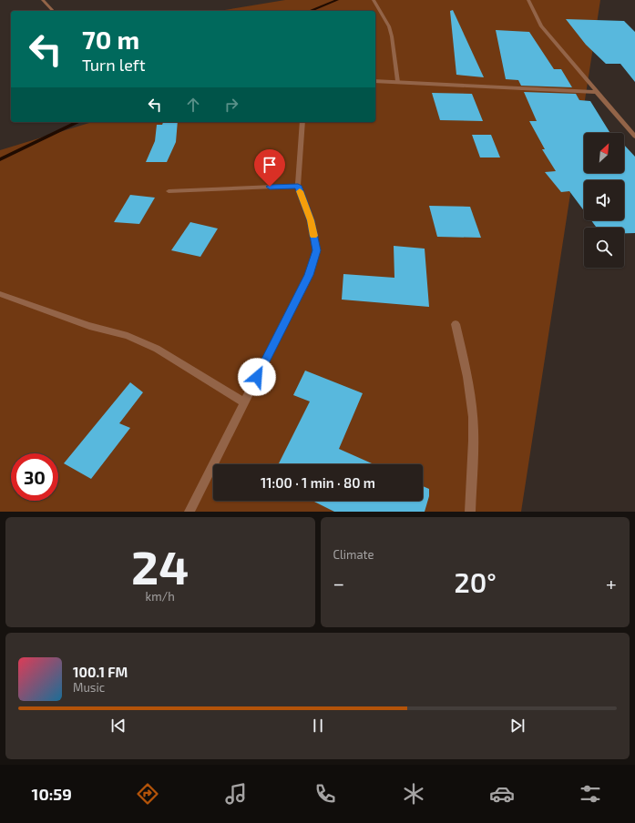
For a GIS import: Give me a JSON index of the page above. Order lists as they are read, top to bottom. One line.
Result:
{"north":"top right","page":{"turn":["70 m","Turn left"],"limit":"30","trip":"11:00 · 1 min · 80 m","tile":[["24","km/h"],"Climate"],"heat":["−","20°","+"],"song":["100.1 FM","Music"],"tabs":"10:59"}}
